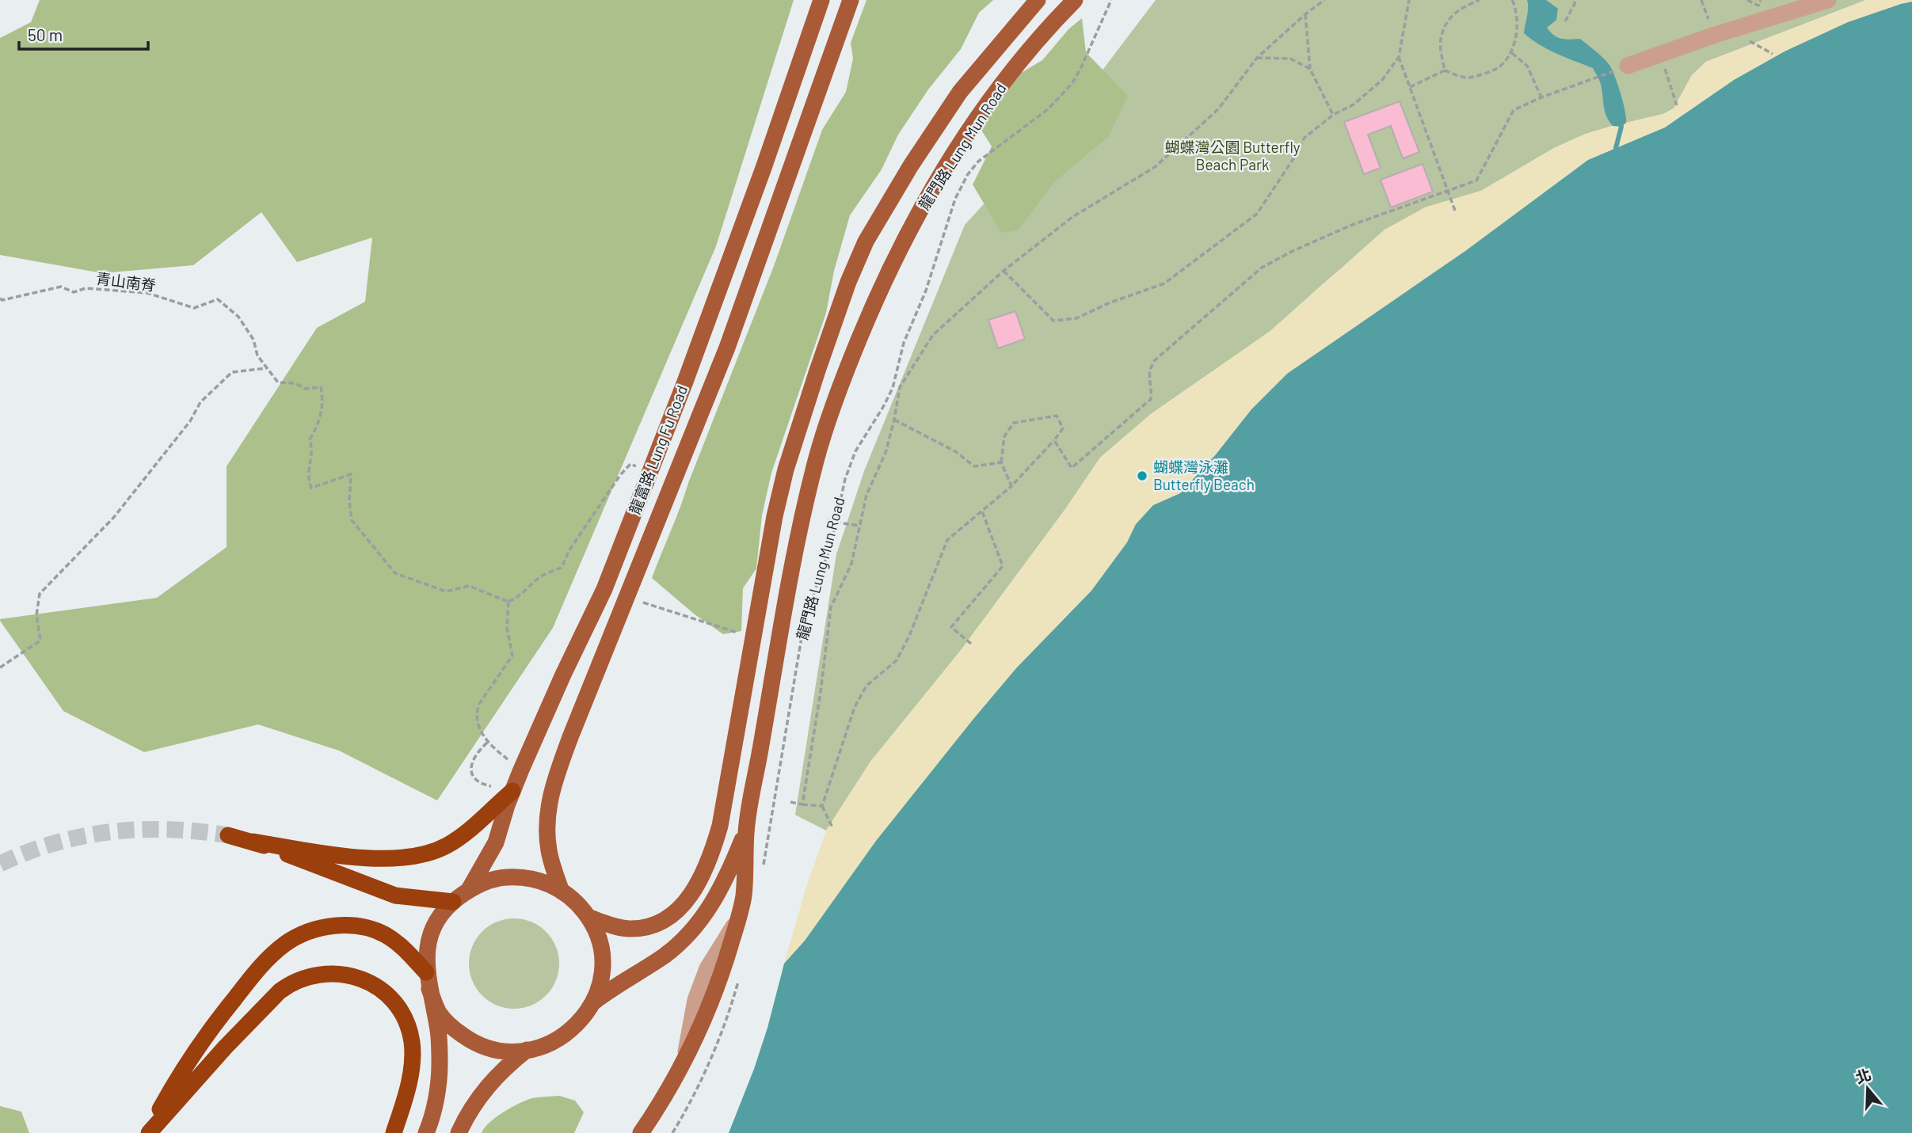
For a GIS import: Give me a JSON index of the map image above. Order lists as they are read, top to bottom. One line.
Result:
{"streets":{"main road":["龍門路 Lung Mun Road","龍富路 Lung Fu Road"],"path":["青山南脊"]},"crossings":[["龍門路 Lung Mun Road","龍富路 Lung Fu Road"]],"parks":["蝴蝶灣公園 Butterfly Beach Park"],"places":["蝴蝶灣泳灘 Butterfly Beach"],"scale_bar":"50 m","north":"top"}
